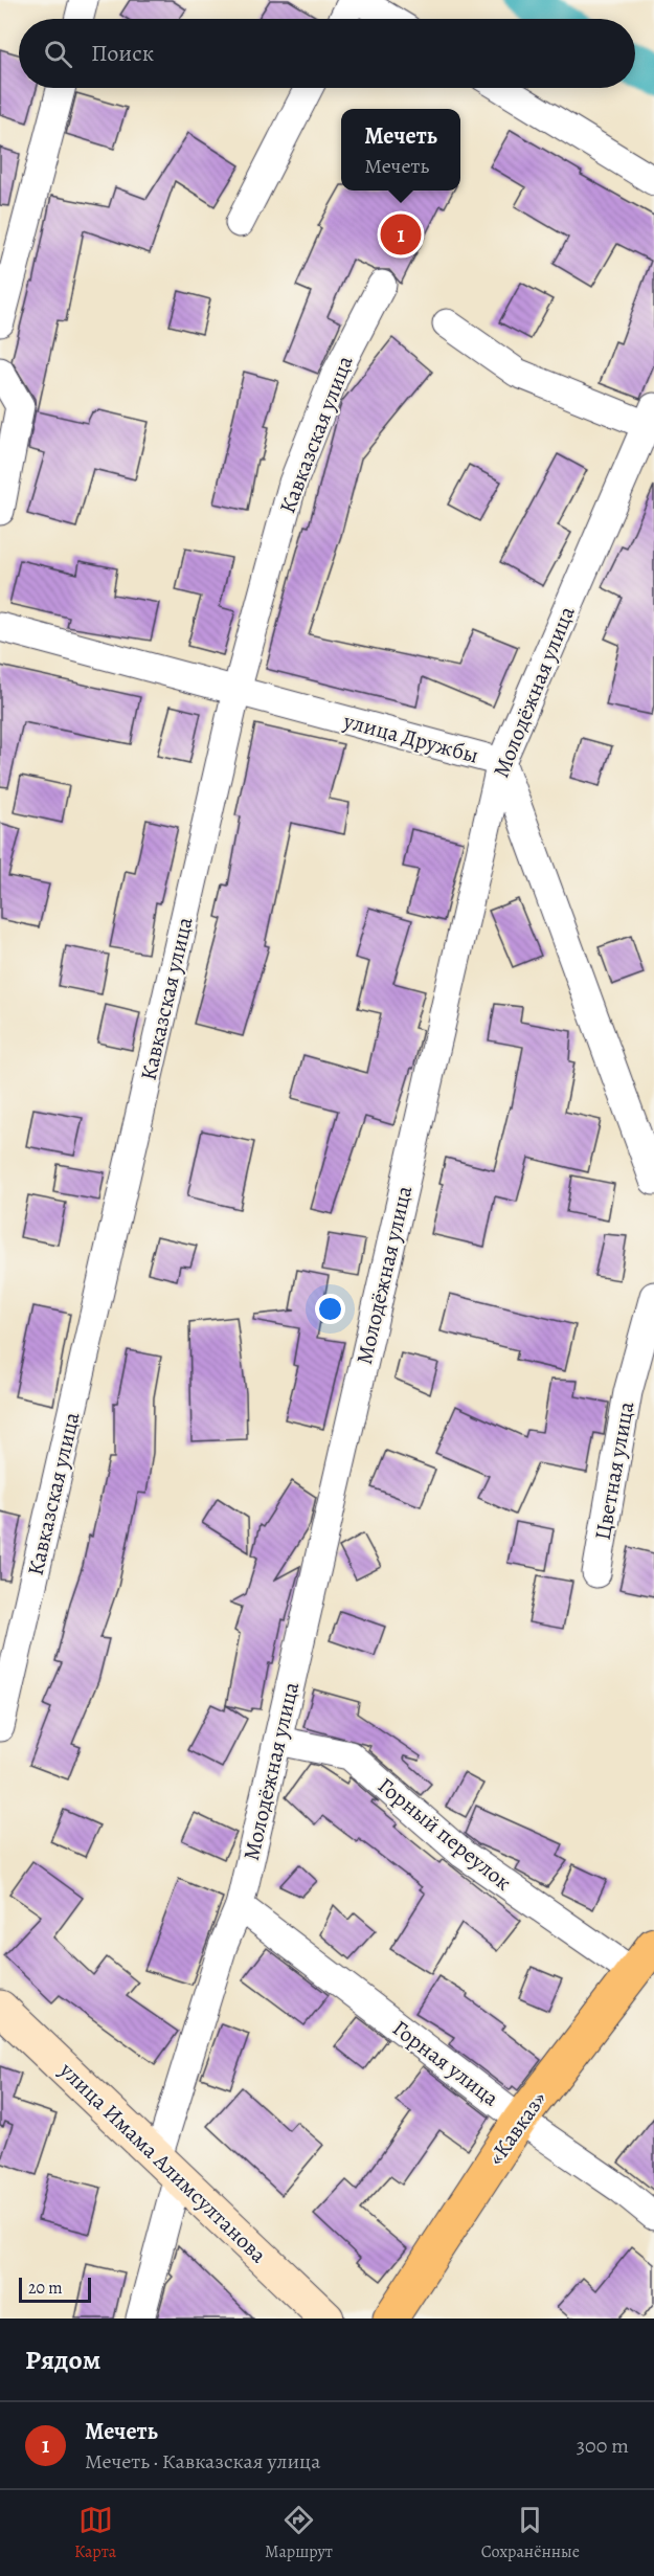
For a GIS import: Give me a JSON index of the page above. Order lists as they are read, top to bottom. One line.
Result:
{"streets":{"highway":["«Кавказ»"],"main road":["улица Имама Алимсултанова"],"street":["Кавказская улица","Молодёжная улица","улица Дружбы","Цветная улица","Горный переулок","Горная улица"]},"crossings":[["Кавказская улица","улица Дружбы"],["Молодёжная улица","улица Дружбы"],["Молодёжная улица","Горный переулок"],["Молодёжная улица","Горная улица"],["Молодёжная улица","улица Имама Алимсултанова"],["Горный переулок","«Кавказ»"],["Горная улица","«Кавказ»"]],"scale_bar":"20 m","page":{"search":"Поиск","popup":["Мечеть","Мечеть"],"pins":"1","scale":"20 m","heading":"Рядом","list":[{"mark":"1","name":"Мечеть","note":"Мечеть · Кавказская улица","value":"300 m"}],"nav":["Карта","Маршрут","Сохранённые"]}}
